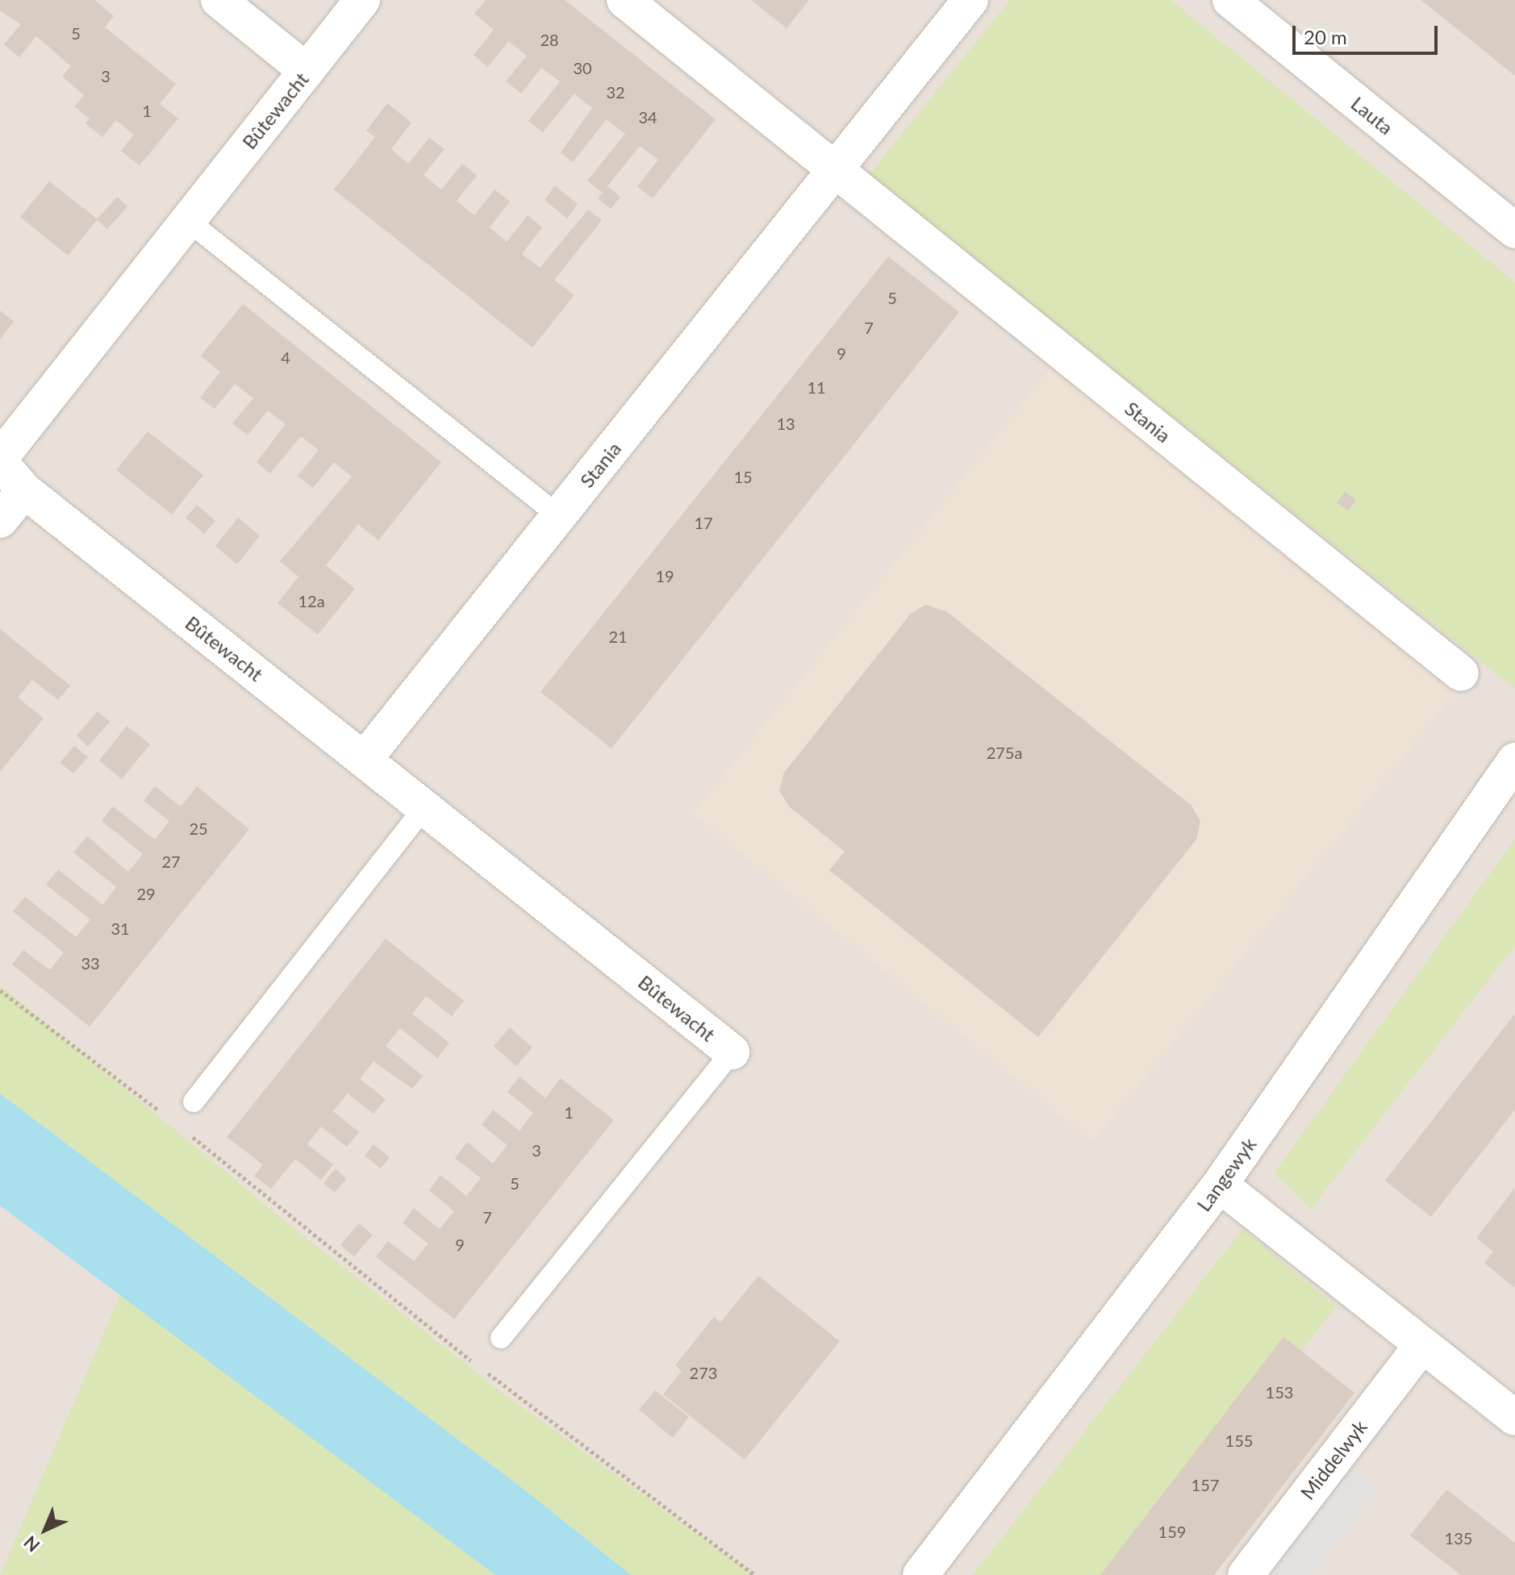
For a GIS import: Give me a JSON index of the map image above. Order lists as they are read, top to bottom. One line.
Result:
{"streets":{"street":["Bûtewacht","Lauta","Stania","Langewyk","Middelwyk"]},"crossings":[["Bûtewacht","Stania"]],"house_numbers":["5","28","30","3","32","1","34","5","7","9","4","11","13","15","17","19","12a","21","275a","25","27","29","31","33","1","3","5","7","9","273","153","155","157","159","135"],"scale_bar":"20 m","north":"bottom left"}
